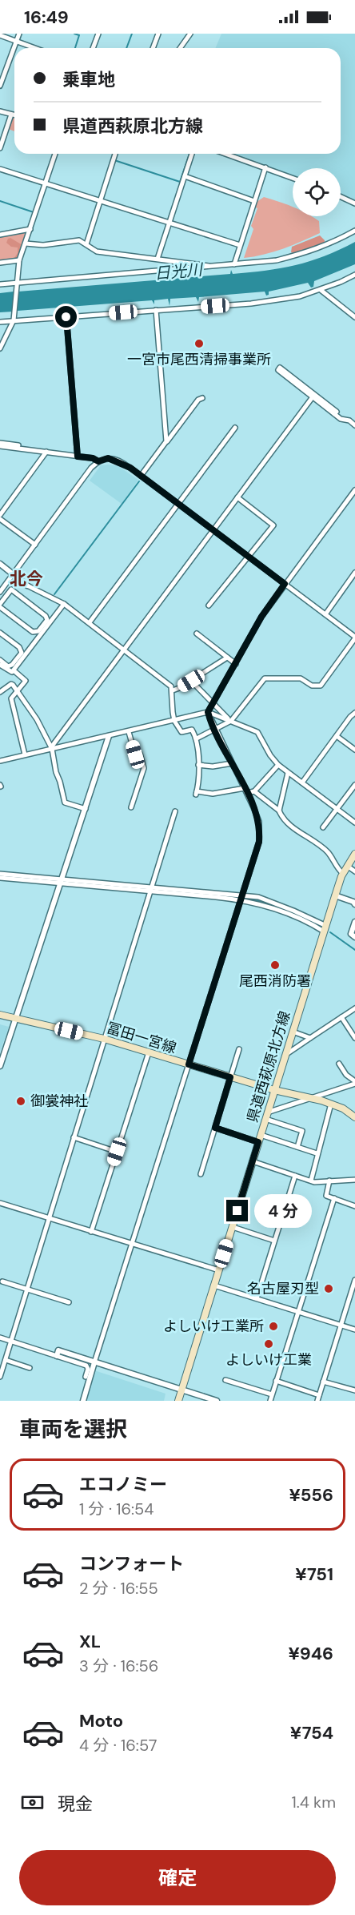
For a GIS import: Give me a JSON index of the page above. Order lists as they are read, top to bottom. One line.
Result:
{"streets":{"main road":["冨田一宮線","県道西萩原北方線"]},"crossings":[["冨田一宮線","県道西萩原北方線"]],"districts":["北今"],"water":["日光川"],"places":["一宮市尾西清掃事業所","尾西消防署","御裳神社","名古屋刃型","よしいけ工業所","よしいけ工業"],"page":{"status":"16:49","banner":["乗車地","県道西萩原北方線"],"bubble":"4 分","heading":"車両を選択","list":[{"name":"エコノミー","note":"1 分 · 16:54","value":"¥556"},{"name":"コンフォート","note":"2 分 · 16:55","value":"¥751"},{"name":"XL","note":"3 分 · 16:56","value":"¥946"},{"name":"Moto","note":"4 分 · 16:57","value":"¥754"}],"pay":["現金","1.4 km"],"buttons":"確定"}}
